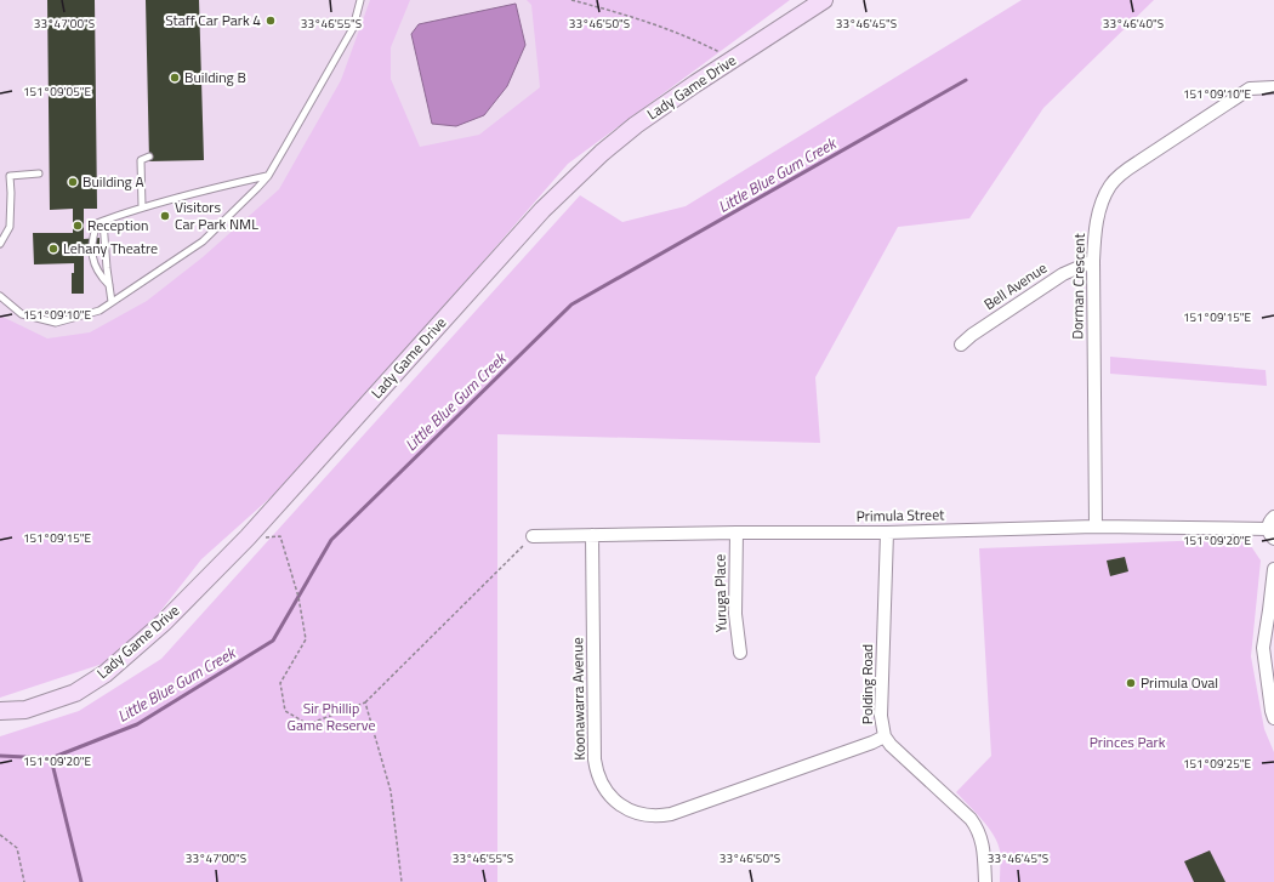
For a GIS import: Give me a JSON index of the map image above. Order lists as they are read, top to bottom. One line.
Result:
{"streets":{"main road":["Lady Game Drive"],"street":["Bell Avenue","Dorman Crescent","Primula Street","Yuruga Place","Polding Road","Koonawarra Avenue"]},"crossings":[["Bell Avenue","Dorman Crescent"],["Dorman Crescent","Primula Street"],["Primula Street","Yuruga Place"],["Primula Street","Polding Road"],["Primula Street","Koonawarra Avenue"],["Polding Road","Koonawarra Avenue"]],"water":["Little Blue Gum Creek"],"parks":["Sir Phillip Game Reserve","Princes Park"],"places":["Staff Car Park 4","Building B","Building A","Visitors Car Park NML","Reception","Lehany Theatre","Primula Oval"],"coordinates":["33°47'00\"S","33°46'55\"S","33°46'50\"S","33°46'45\"S","33°46'40\"S","151°09'05\"E","151°09'10\"E","151°09'15\"E","151°09'20\"E","151°09'25\"E"]}
